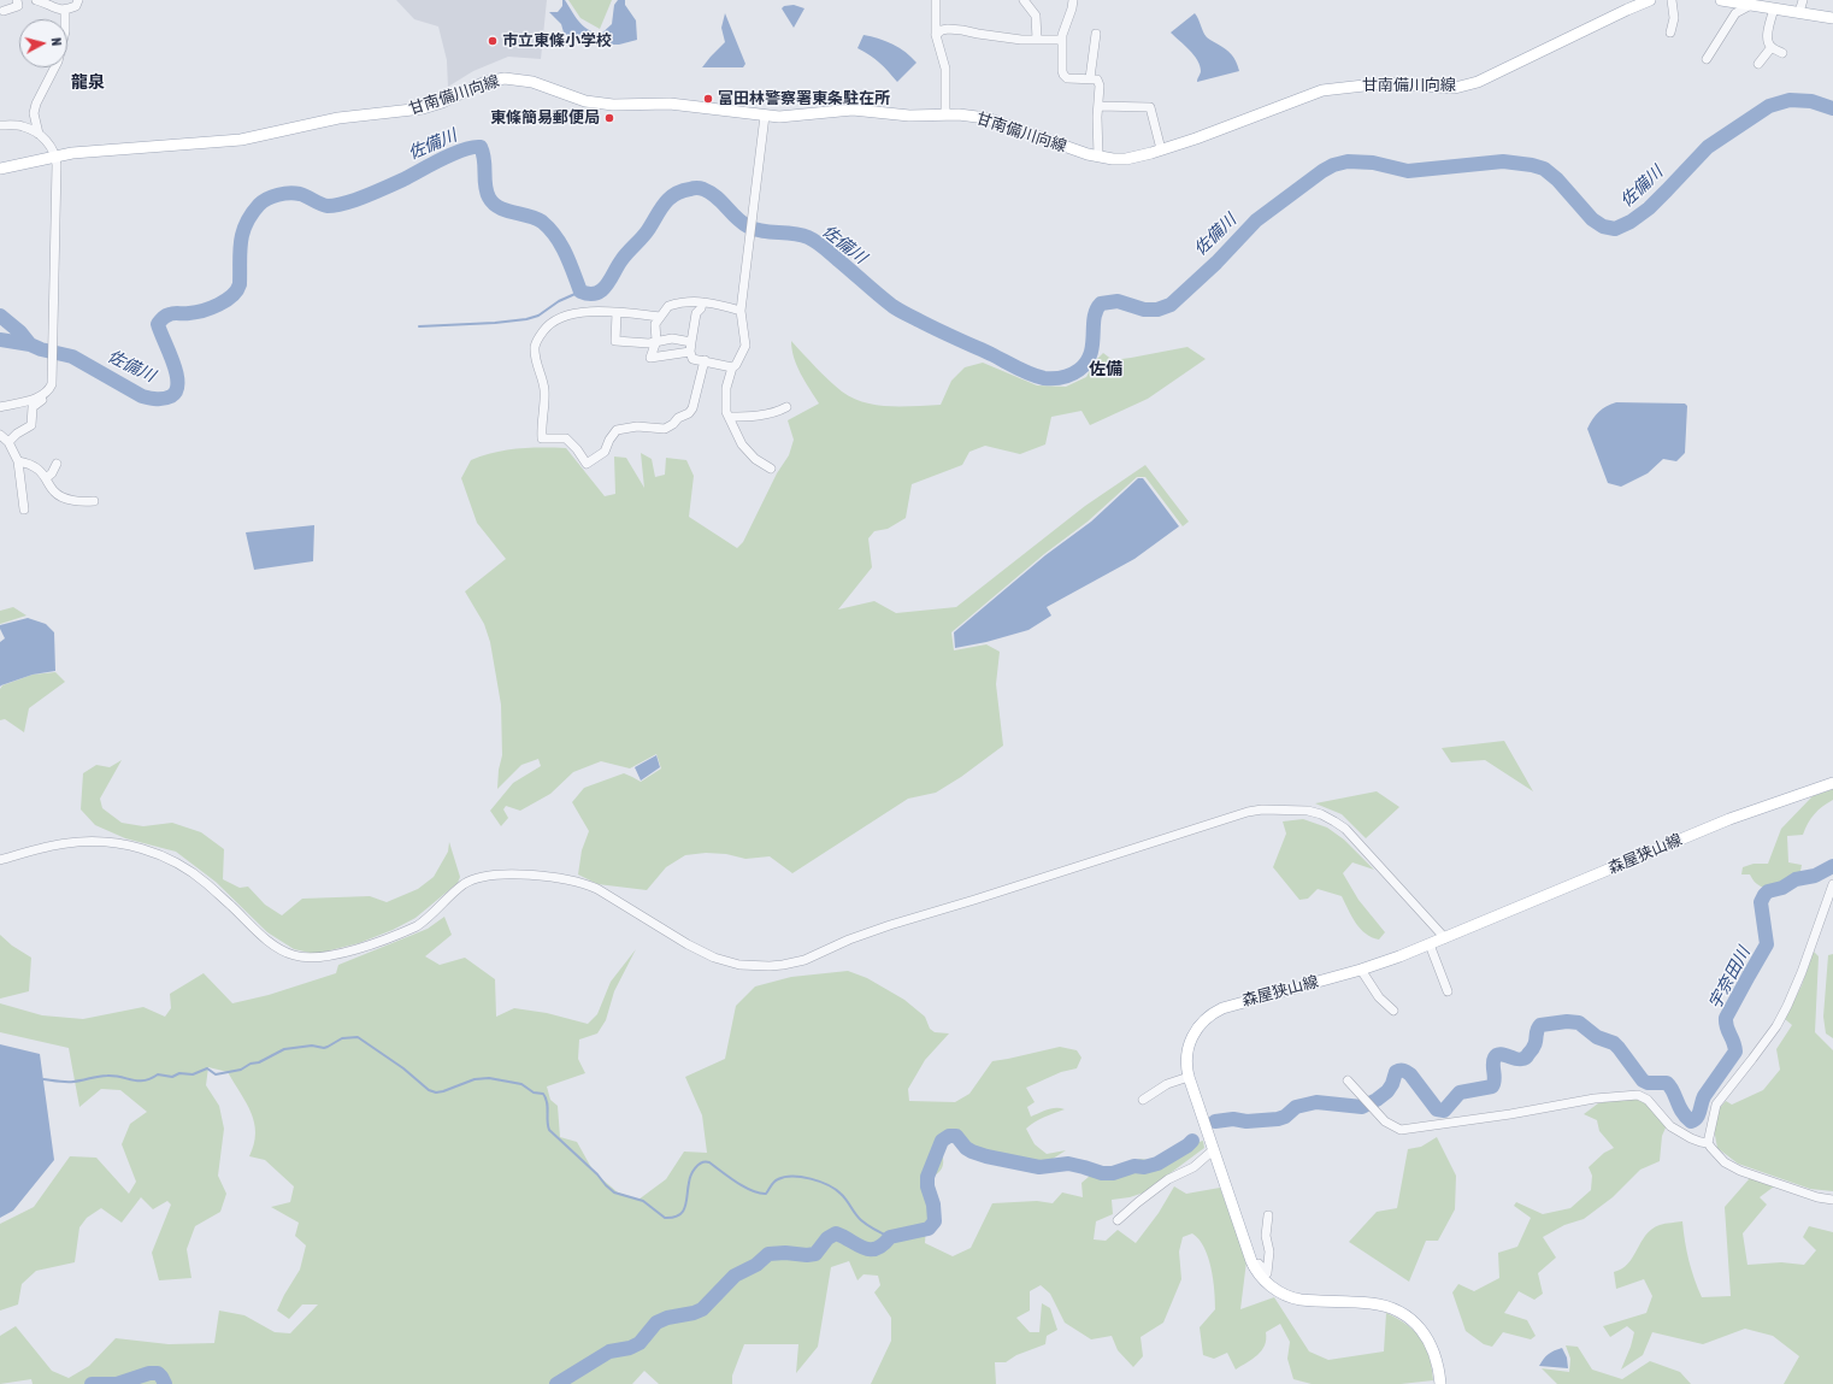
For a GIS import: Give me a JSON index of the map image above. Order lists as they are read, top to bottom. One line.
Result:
{"streets":{"main road":["甘南備川向線","森屋狭山線"]},"districts":["龍泉","佐備"],"water":["佐備川","宇奈田川"],"places":["市立東條小学校","富田林警察署東条駐在所","東條簡易郵便局"],"north":"right"}
